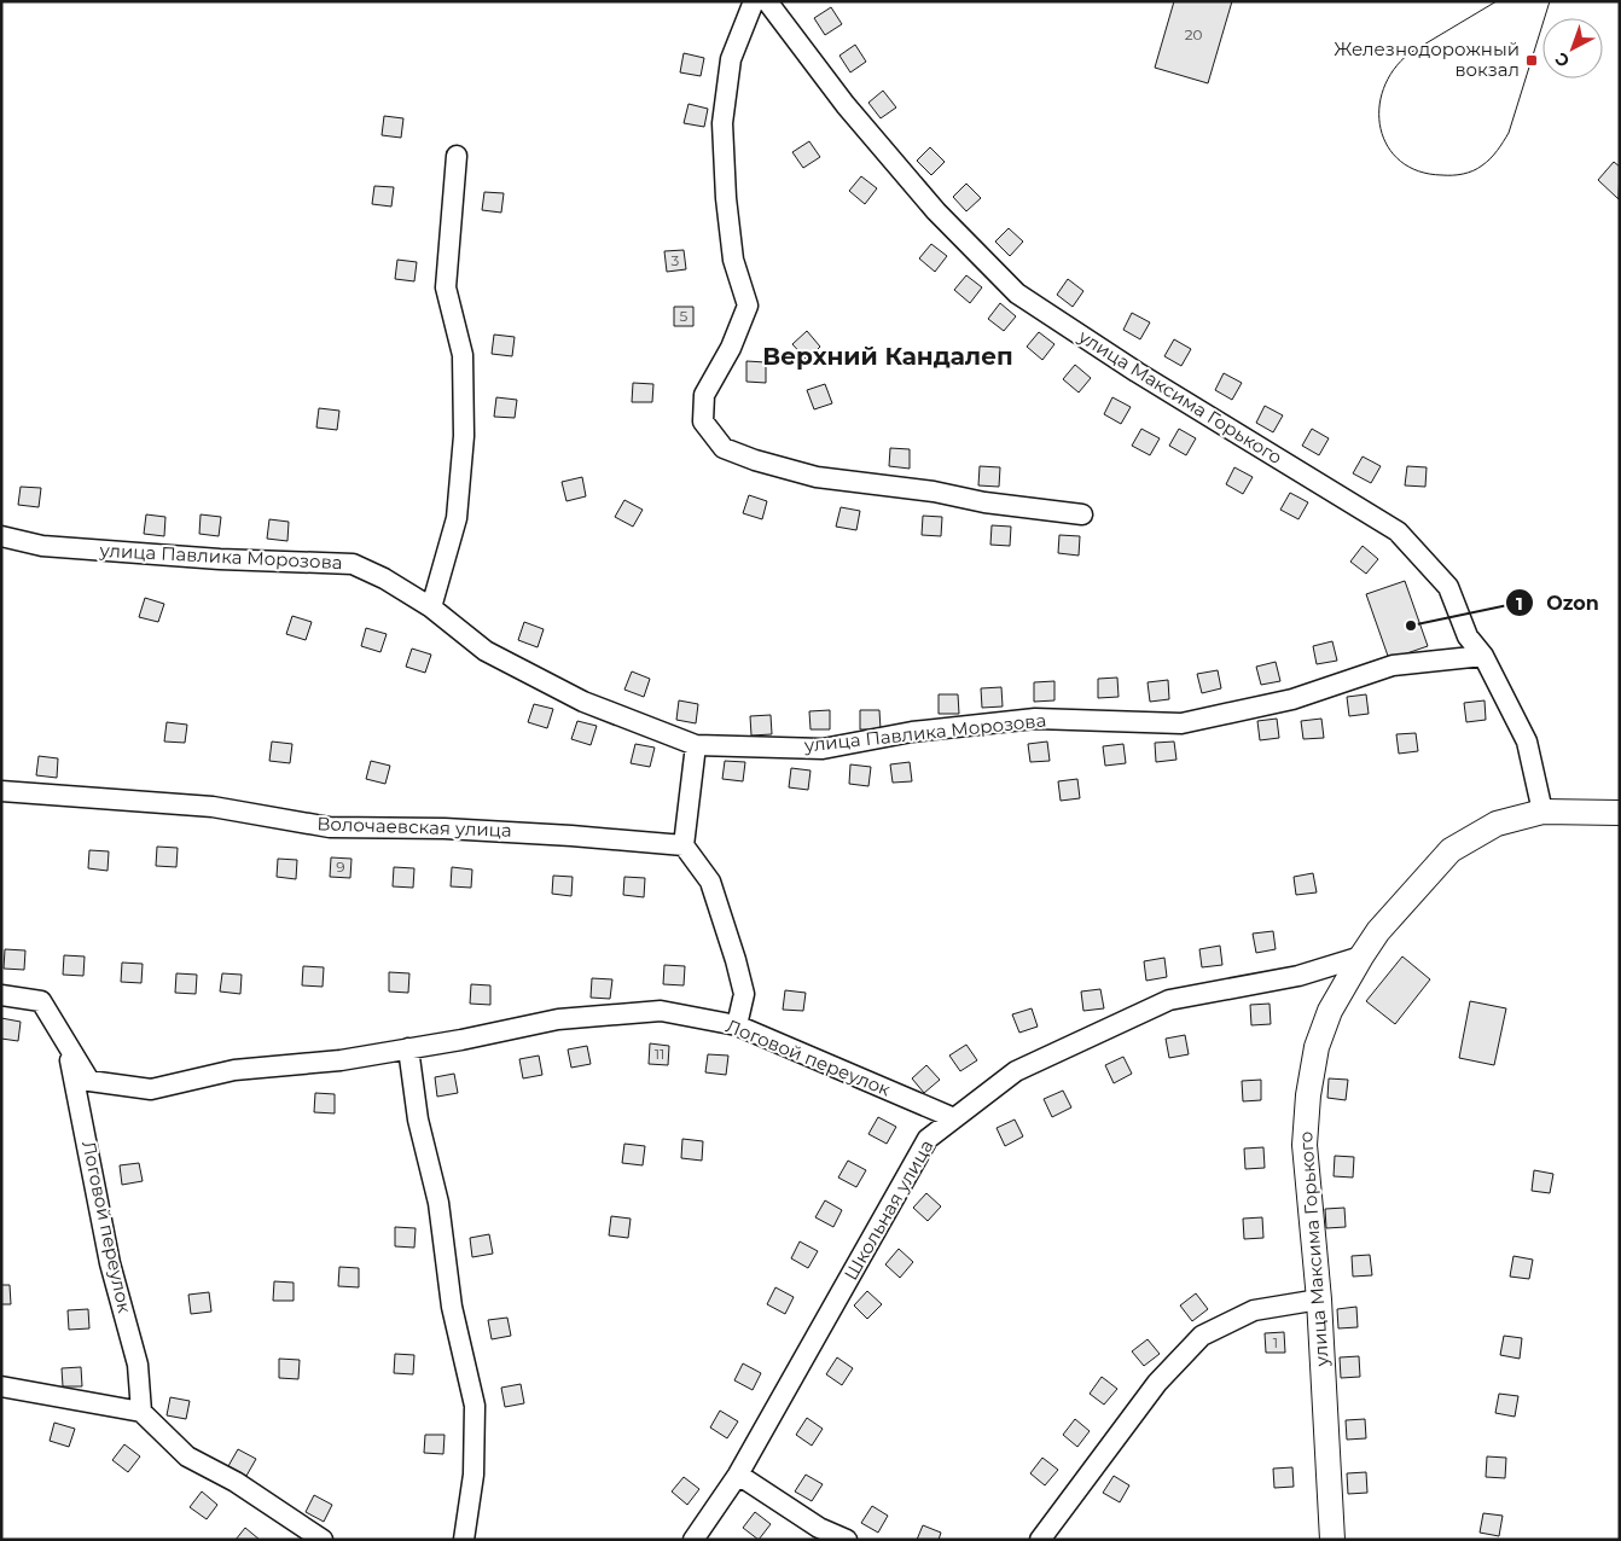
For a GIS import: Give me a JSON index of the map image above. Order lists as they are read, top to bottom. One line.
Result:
{"streets":{"street":["улица Максима Горького","улица Павлика Морозова","Волочаевская улица","Логовой переулок","Школьная улица"]},"crossings":[["улица Максима Горького","улица Павлика Морозова"],["улица Максима Горького","Школьная улица"],["Логовой переулок","Школьная улица"]],"districts":["Верхний Кандалеп"],"places":{"transit":["Железнодорожный вокзал"],"other":["Ozon"]},"house_numbers":["20","3","5","9","11","1"],"north":"bottom left"}
